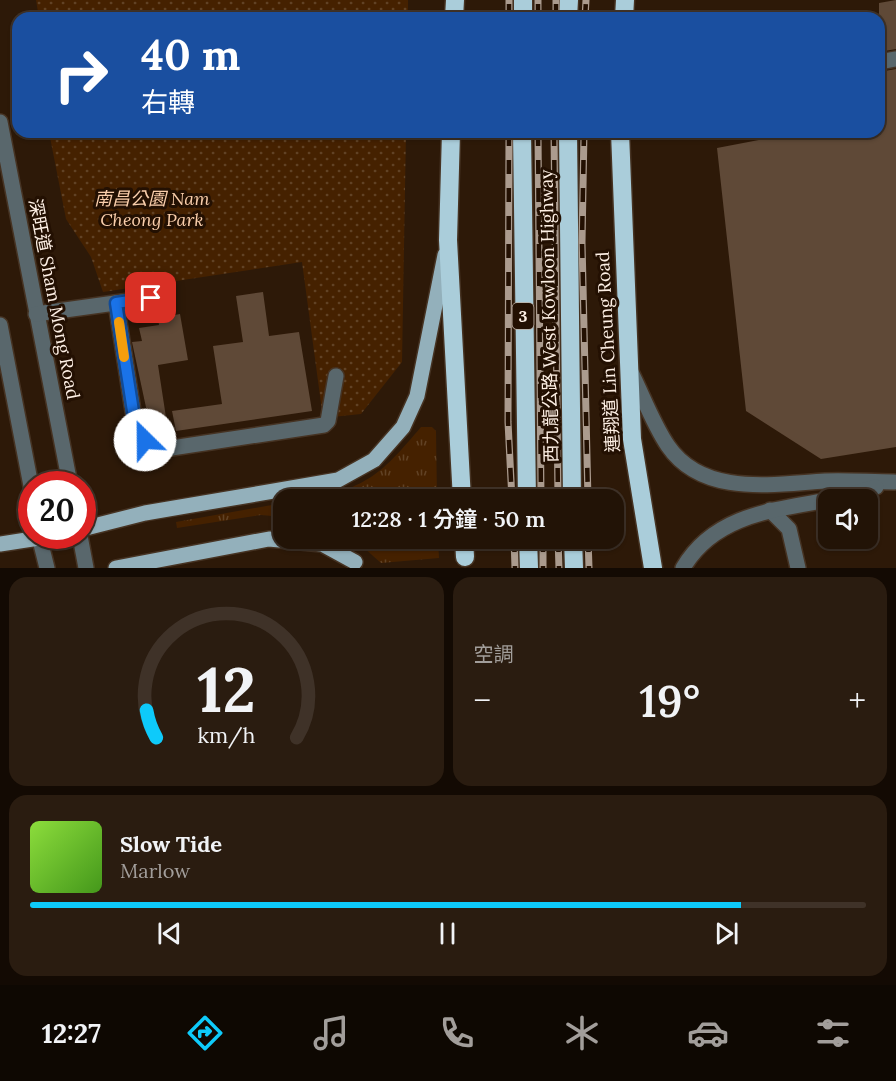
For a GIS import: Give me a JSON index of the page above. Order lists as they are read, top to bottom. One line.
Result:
{"streets":{"highway":["3","西九龍公路 West Kowloon Highway","連翔道 Lin Cheung Road"],"street":["深旺道 Sham Mong Road"]},"parks":["南昌公園 Nam Cheong Park"],"page":{"turn":["40 m","右轉"],"limit":"20","trip":"12:28 · 1 分鐘 · 50 m","tile":"空調","heat":["−","19°","+"],"song":["Slow Tide","Marlow"],"tabs":"12:27","gauge":["12","km/h"]}}
